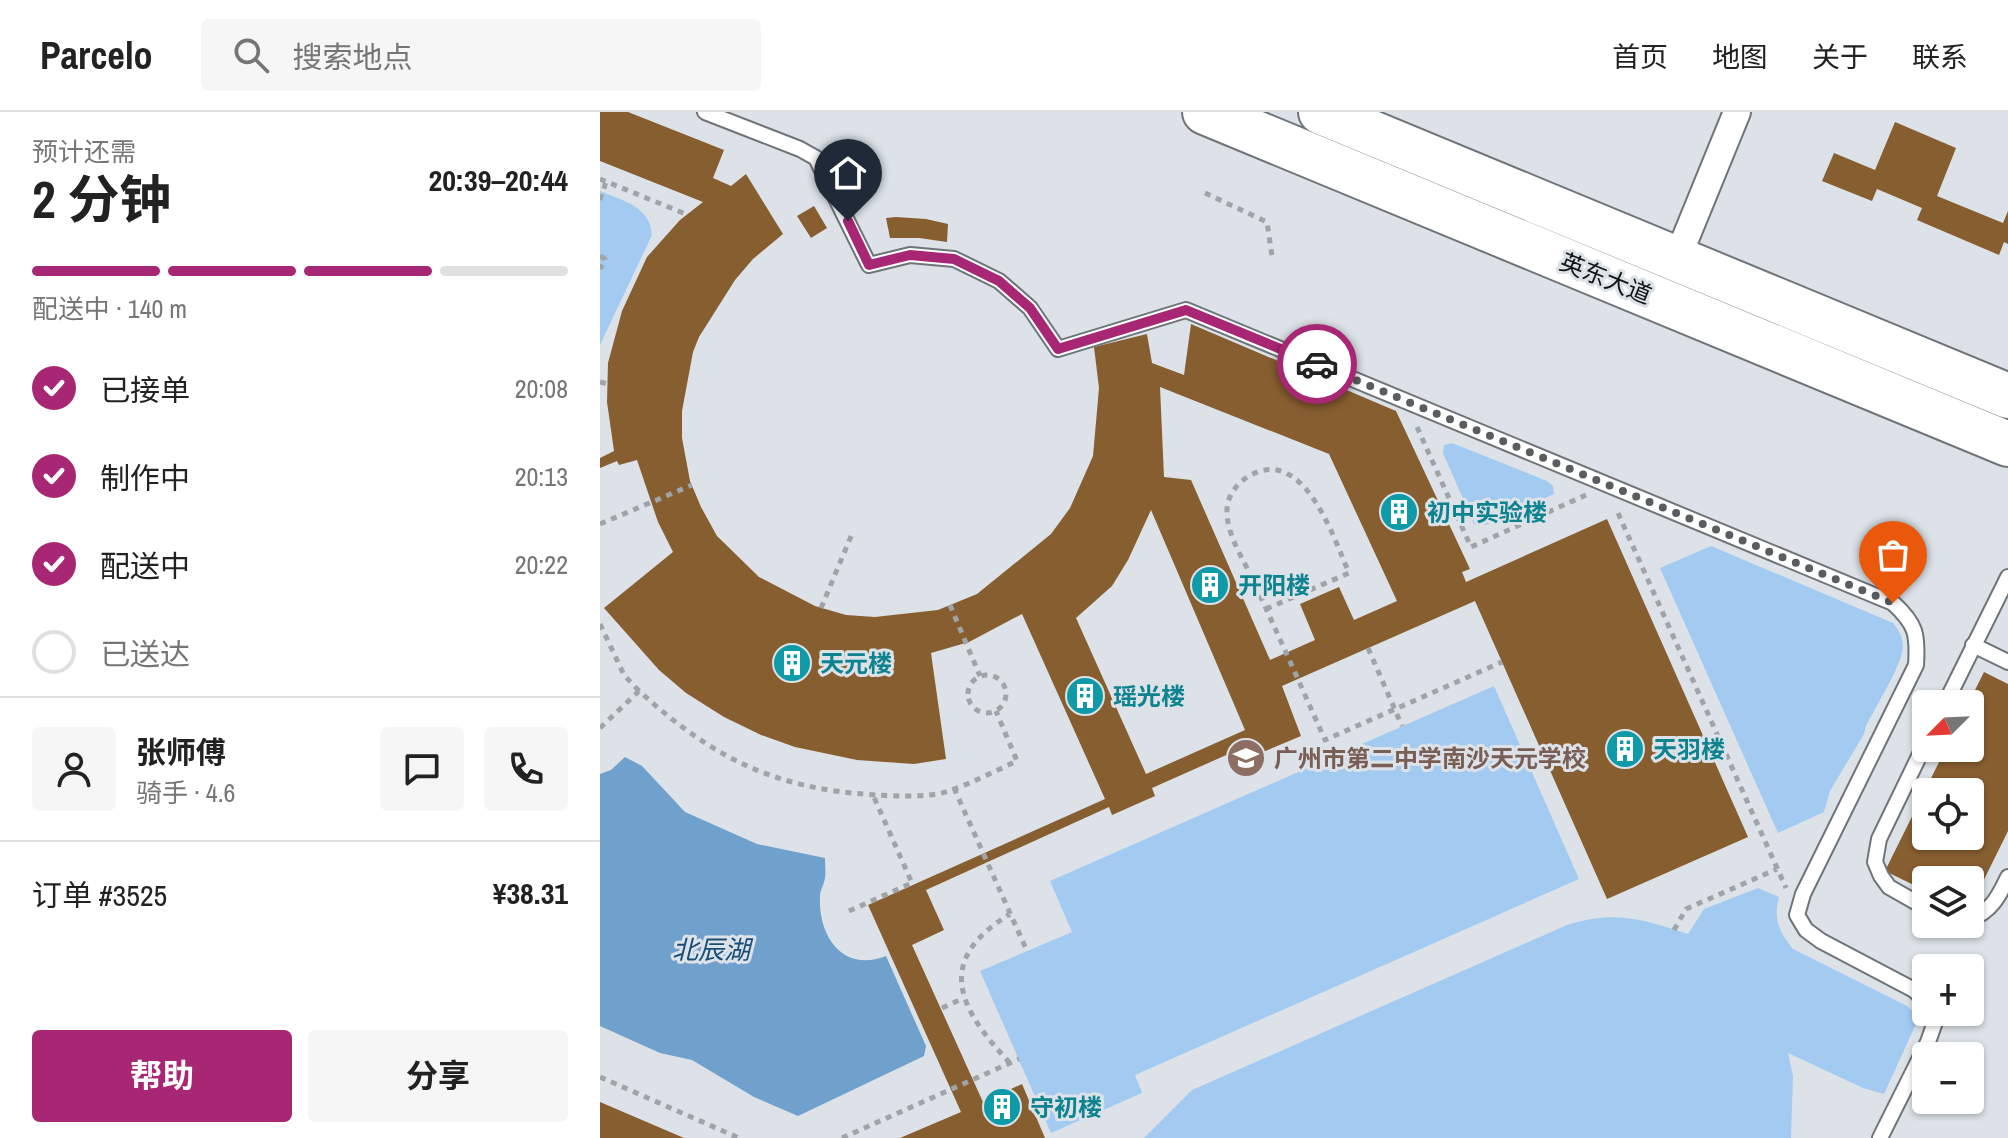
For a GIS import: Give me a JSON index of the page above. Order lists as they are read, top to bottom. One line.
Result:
{"streets":{"highway":["英东大道"]},"water":["北辰湖"],"places":{"building":["初中实验楼","开阳楼","天元楼","瑶光楼","天羽楼","守初楼"],"school or university":["广州市第二中学南沙天元学校"]},"north":"bottom left","page":{"header":"Parcelo","search":"搜索地点","nav":["首页","地图","关于","联系"],"heading":["2 分钟","预计还需","20:39–20:44"],"panel":["张师傅","骑手 · 4.6","订单 #3525","¥38.31"],"bar":"配送中 · 140 m","list":[["已接单","20:08"],["制作中","20:13"],["配送中","20:22"],"已送达"],"map_buttons":["+","−"],"buttons":["帮助","分享"]}}
